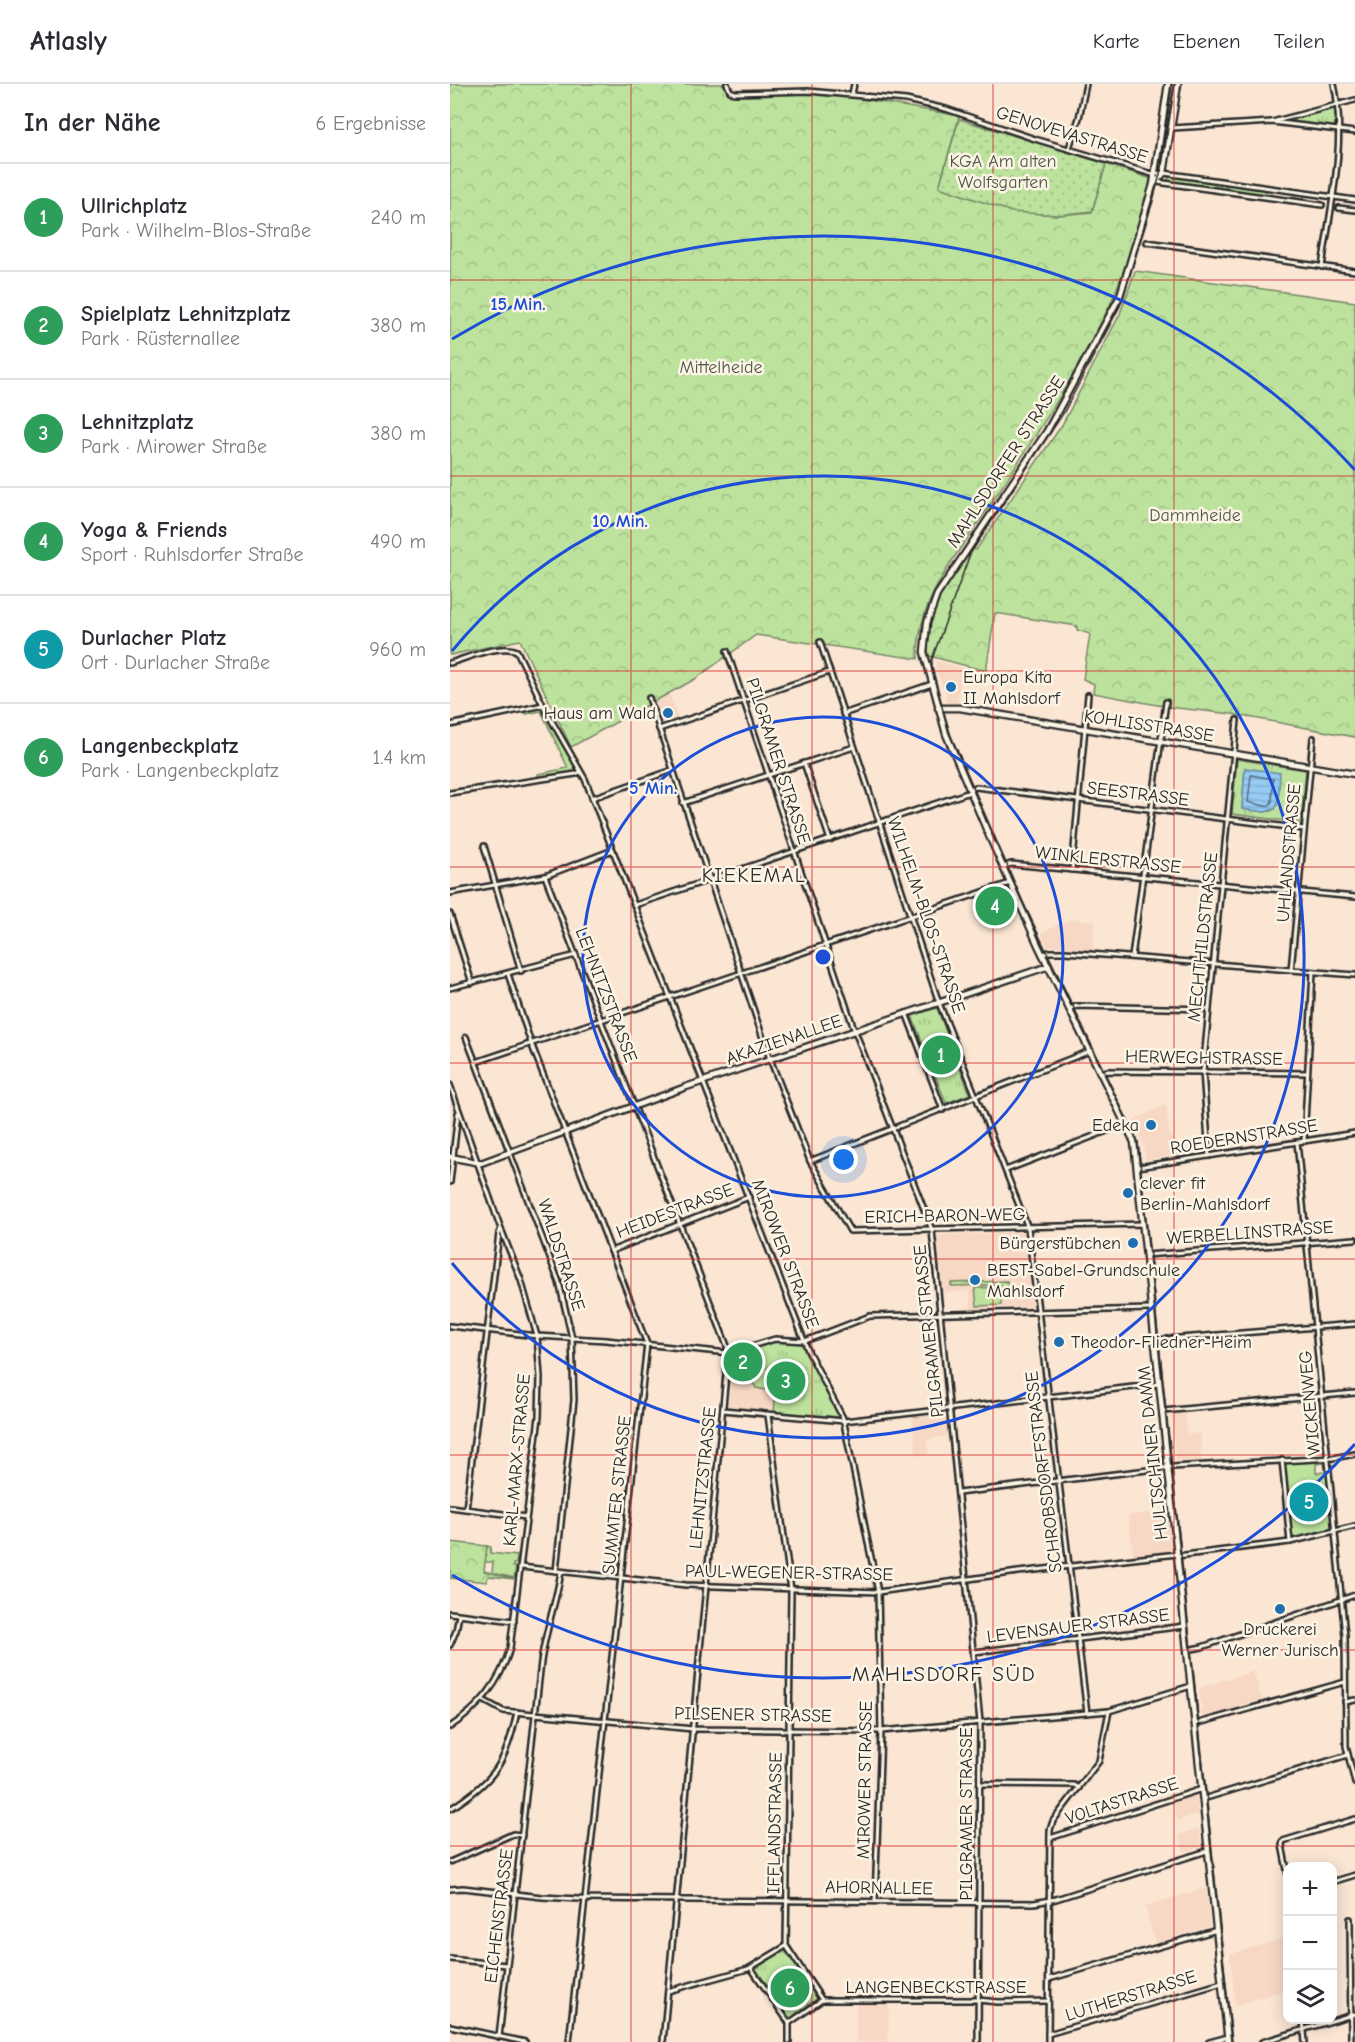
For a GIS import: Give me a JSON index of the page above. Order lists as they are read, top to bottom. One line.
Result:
{"streets":{"main road":["MAHLSDORFER STRASSE","KOHLISSTRASSE","AKAZIENALLEE","HULTSCHINER DAMM"],"street":["GENOVEVASTRASSE","PILGRAMER STRASSE","SEESTRASSE","UHLANDSTRASSE","WINKLERSTRASSE","WILHELM-BLOS-STRASSE","MECHTHILDSTRASSE","LEHNITZSTRASSE","HERWEGHSTRASSE","ROEDERNSTRASSE","HEIDESTRASSE","ERICH-BARON-WEG","WERBELLINSTRASSE","MIROWER STRASSE","WALDSTRASSE","WICKENWEG","KARL-MARX-STRASSE","SCHROBSDORFFSTRASSE","SUMMTER STRASSE","PAUL-WEGENER-STRASSE","LEVENSAUER STRASSE","PILSENER STRASSE","VOLTASTRASSE","IFFLANDSTRASSE","AHORNALLEE","EICHENSTRASSE","LANGENBECKSTRASSE","LUTHERSTRASSE"]},"crossings":[["GENOVEVASTRASSE","MAHLSDORFER STRASSE"],["MAHLSDORFER STRASSE","HULTSCHINER DAMM"],["KOHLISSTRASSE","UHLANDSTRASSE"],["KOHLISSTRASSE","MECHTHILDSTRASSE"],["KOHLISSTRASSE","HULTSCHINER DAMM"],["PILGRAMER STRASSE","AKAZIENALLEE"],["PILGRAMER STRASSE","ERICH-BARON-WEG"],["PILGRAMER STRASSE","PAUL-WEGENER-STRASSE"],["PILGRAMER STRASSE","LEVENSAUER STRASSE"],["PILGRAMER STRASSE","PILSENER STRASSE"],["PILGRAMER STRASSE","AHORNALLEE"],["PILGRAMER STRASSE","LANGENBECKSTRASSE"],["SEESTRASSE","UHLANDSTRASSE"],["SEESTRASSE","MECHTHILDSTRASSE"],["SEESTRASSE","HULTSCHINER DAMM"],["UHLANDSTRASSE","WINKLERSTRASSE"],["WINKLERSTRASSE","MECHTHILDSTRASSE"],["WINKLERSTRASSE","HULTSCHINER DAMM"],["WILHELM-BLOS-STRASSE","AKAZIENALLEE"],["WILHELM-BLOS-STRASSE","ERICH-BARON-WEG"],["WILHELM-BLOS-STRASSE","SCHROBSDORFFSTRASSE"],["MECHTHILDSTRASSE","HERWEGHSTRASSE"],["MECHTHILDSTRASSE","ROEDERNSTRASSE"],["LEHNITZSTRASSE","AKAZIENALLEE"],["LEHNITZSTRASSE","HEIDESTRASSE"],["LEHNITZSTRASSE","PAUL-WEGENER-STRASSE"],["LEHNITZSTRASSE","PILSENER STRASSE"],["LEHNITZSTRASSE","AHORNALLEE"],["AKAZIENALLEE","ERICH-BARON-WEG"],["AKAZIENALLEE","MIROWER STRASSE"],["AKAZIENALLEE","WALDSTRASSE"],["AKAZIENALLEE","HULTSCHINER DAMM"],["AKAZIENALLEE","KARL-MARX-STRASSE"],["AKAZIENALLEE","SUMMTER STRASSE"],["HERWEGHSTRASSE","HULTSCHINER DAMM"],["ROEDERNSTRASSE","WICKENWEG"],["ROEDERNSTRASSE","HULTSCHINER DAMM"],["HEIDESTRASSE","MIROWER STRASSE"],["HEIDESTRASSE","SUMMTER STRASSE"],["ERICH-BARON-WEG","HULTSCHINER DAMM"],["ERICH-BARON-WEG","SCHROBSDORFFSTRASSE"],["WERBELLINSTRASSE","WICKENWEG"],["WERBELLINSTRASSE","HULTSCHINER DAMM"],["MIROWER STRASSE","PAUL-WEGENER-STRASSE"],["MIROWER STRASSE","PILSENER STRASSE"],["MIROWER STRASSE","AHORNALLEE"],["WALDSTRASSE","PAUL-WEGENER-STRASSE"],["WICKENWEG","PAUL-WEGENER-STRASSE"],["HULTSCHINER DAMM","PAUL-WEGENER-STRASSE"],["HULTSCHINER DAMM","LEVENSAUER STRASSE"],["HULTSCHINER DAMM","PILSENER STRASSE"],["HULTSCHINER DAMM","VOLTASTRASSE"],["HULTSCHINER DAMM","AHORNALLEE"],["HULTSCHINER DAMM","LUTHERSTRASSE"],["KARL-MARX-STRASSE","PAUL-WEGENER-STRASSE"],["KARL-MARX-STRASSE","PILSENER STRASSE"],["SCHROBSDORFFSTRASSE","PAUL-WEGENER-STRASSE"],["SCHROBSDORFFSTRASSE","LEVENSAUER STRASSE"],["SCHROBSDORFFSTRASSE","PILSENER STRASSE"],["SUMMTER STRASSE","PAUL-WEGENER-STRASSE"],["SUMMTER STRASSE","PILSENER STRASSE"],["SUMMTER STRASSE","AHORNALLEE"],["PAUL-WEGENER-STRASSE","IFFLANDSTRASSE"],["PILSENER STRASSE","IFFLANDSTRASSE"],["PILSENER STRASSE","EICHENSTRASSE"],["IFFLANDSTRASSE","AHORNALLEE"],["AHORNALLEE","EICHENSTRASSE"]],"districts":["KIEKEMAL","MAHLSDORF SÜD"],"parks":["KGA Am alten Wolfsgarten","Mittelheide","Dammheide"],"places":["Europa Kita II Mahlsdorf","Haus am Wald","Edeka","clever fit Berlin-Mahlsdorf","Bürgerstübchen","BEST-Sabel-Grundschule Mahlsdorf","Theodor-Fliedner-Heim","Druckerei Werner Jurisch"],"page":{"header":"Atlasly","nav":["Karte","Ebenen","Teilen"],"heading":["In der Nähe","6 Ergebnisse"],"list":[{"mark":"1","name":"Ullrichplatz","note":"Park · Wilhelm-Blos-Straße","value":"240 m"},{"mark":"2","name":"Spielplatz Lehnitzplatz","note":"Park · Rüsternallee","value":"380 m"},{"mark":"3","name":"Lehnitzplatz","note":"Park · Mirower Straße","value":"380 m"},{"mark":"4","name":"Yoga & Friends","note":"Sport · Ruhlsdorfer Straße","value":"490 m"},{"mark":"5","name":"Durlacher Platz","note":"Ort · Durlacher Straße","value":"960 m"},{"mark":"6","name":"Langenbeckplatz","note":"Park · Langenbeckplatz","value":"1.4 km"}],"pins":["4","1","2","3","5","6"],"map_buttons":["+","−"]},"rings":["15 Min.","10 Min.","5 Min."]}
